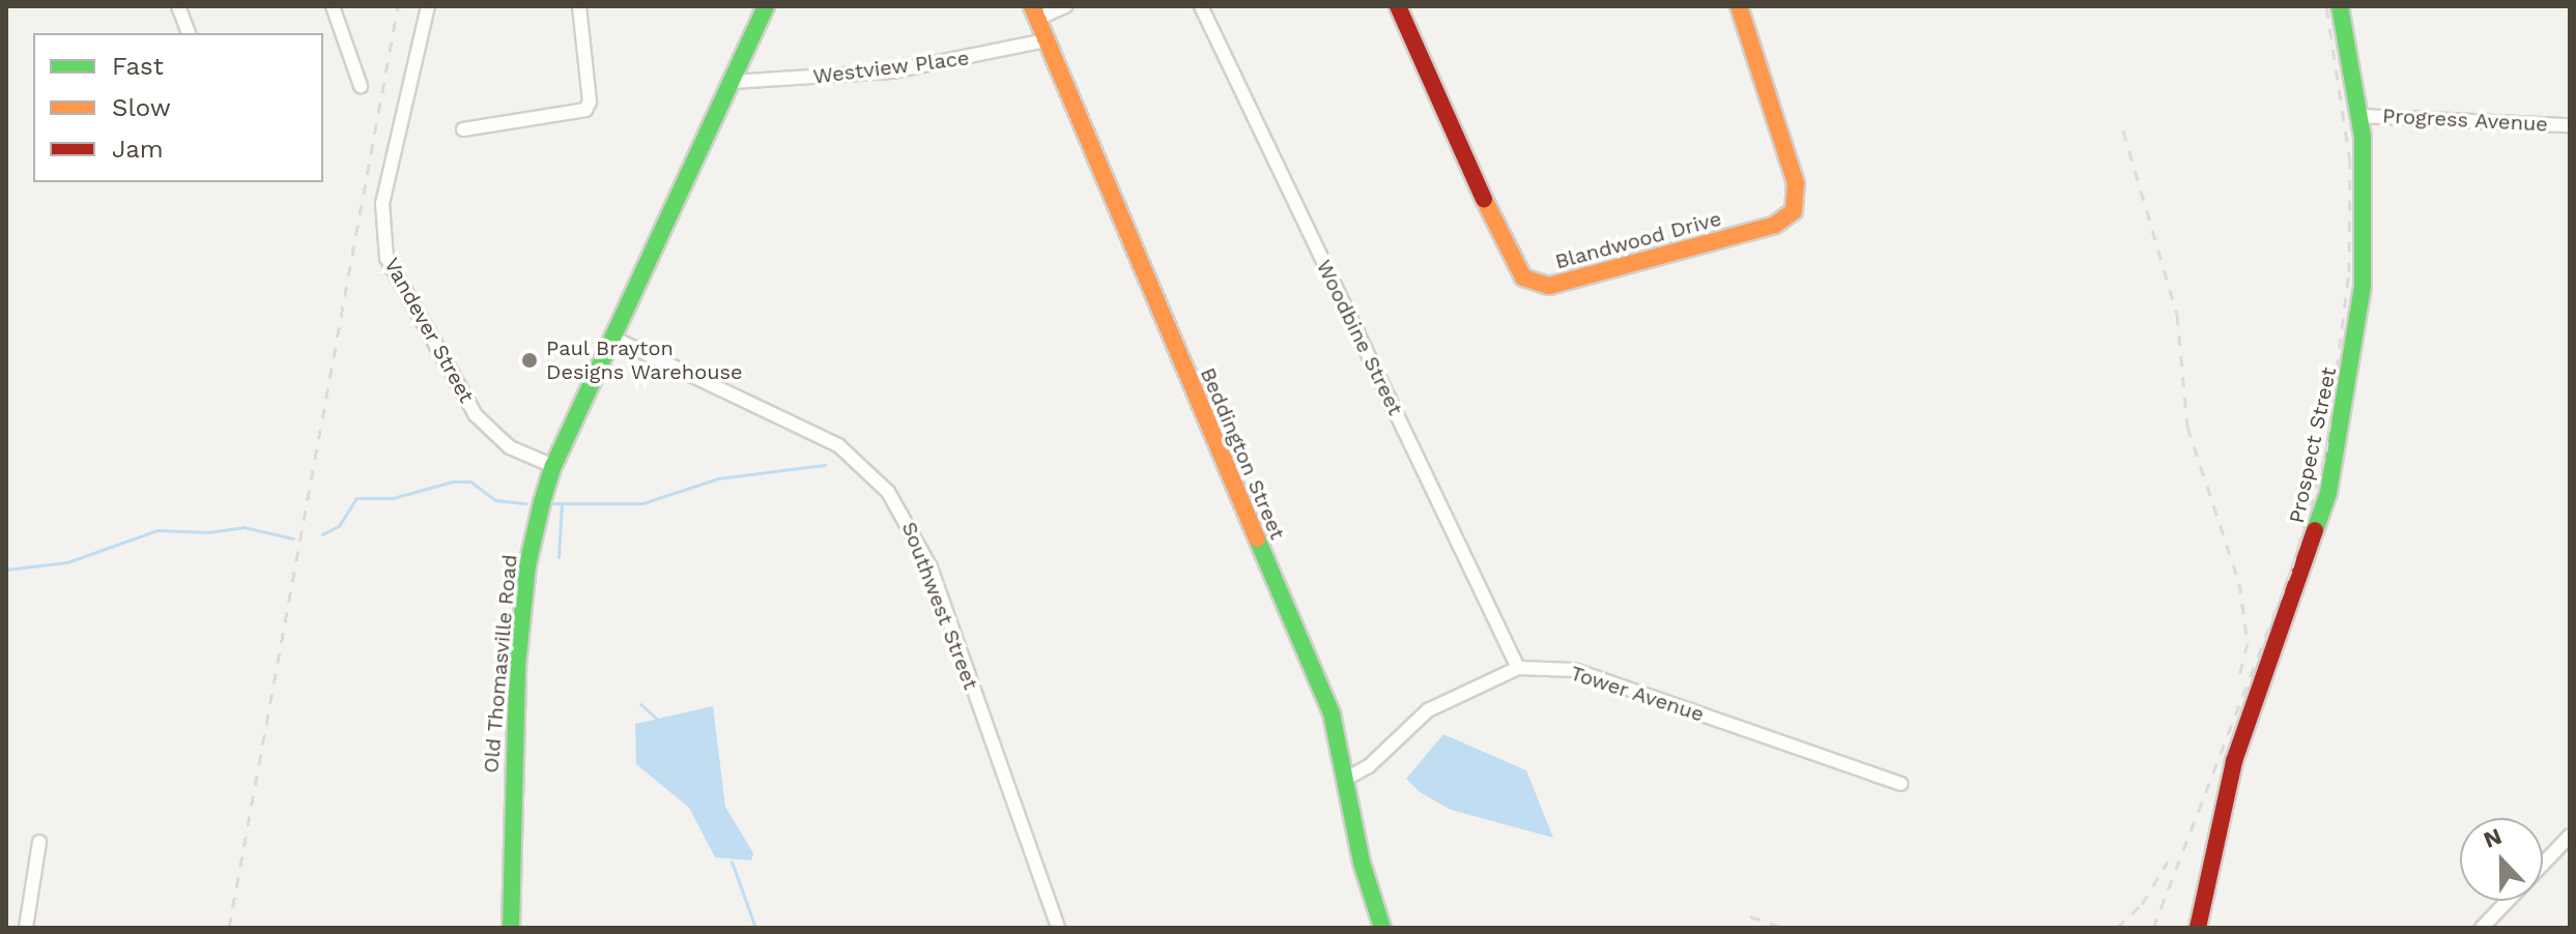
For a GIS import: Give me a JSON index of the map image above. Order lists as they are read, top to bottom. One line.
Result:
{"streets":{"street":["Westview Place","Progress Avenue","Blandwood Drive","Vandever Street","Woodbine Street","Prospect Street","Beddington Street","Southwest Street","Old Thomasville Road","Tower Avenue"]},"crossings":[["Westview Place","Beddington Street"],["Westview Place","Old Thomasville Road"],["Progress Avenue","Prospect Street"],["Vandever Street","Old Thomasville Road"],["Woodbine Street","Tower Avenue"],["Beddington Street","Tower Avenue"],["Southwest Street","Old Thomasville Road"]],"places":["Paul Brayton Designs Warehouse"],"legend":["Fast","Slow","Jam"],"north":"top"}
